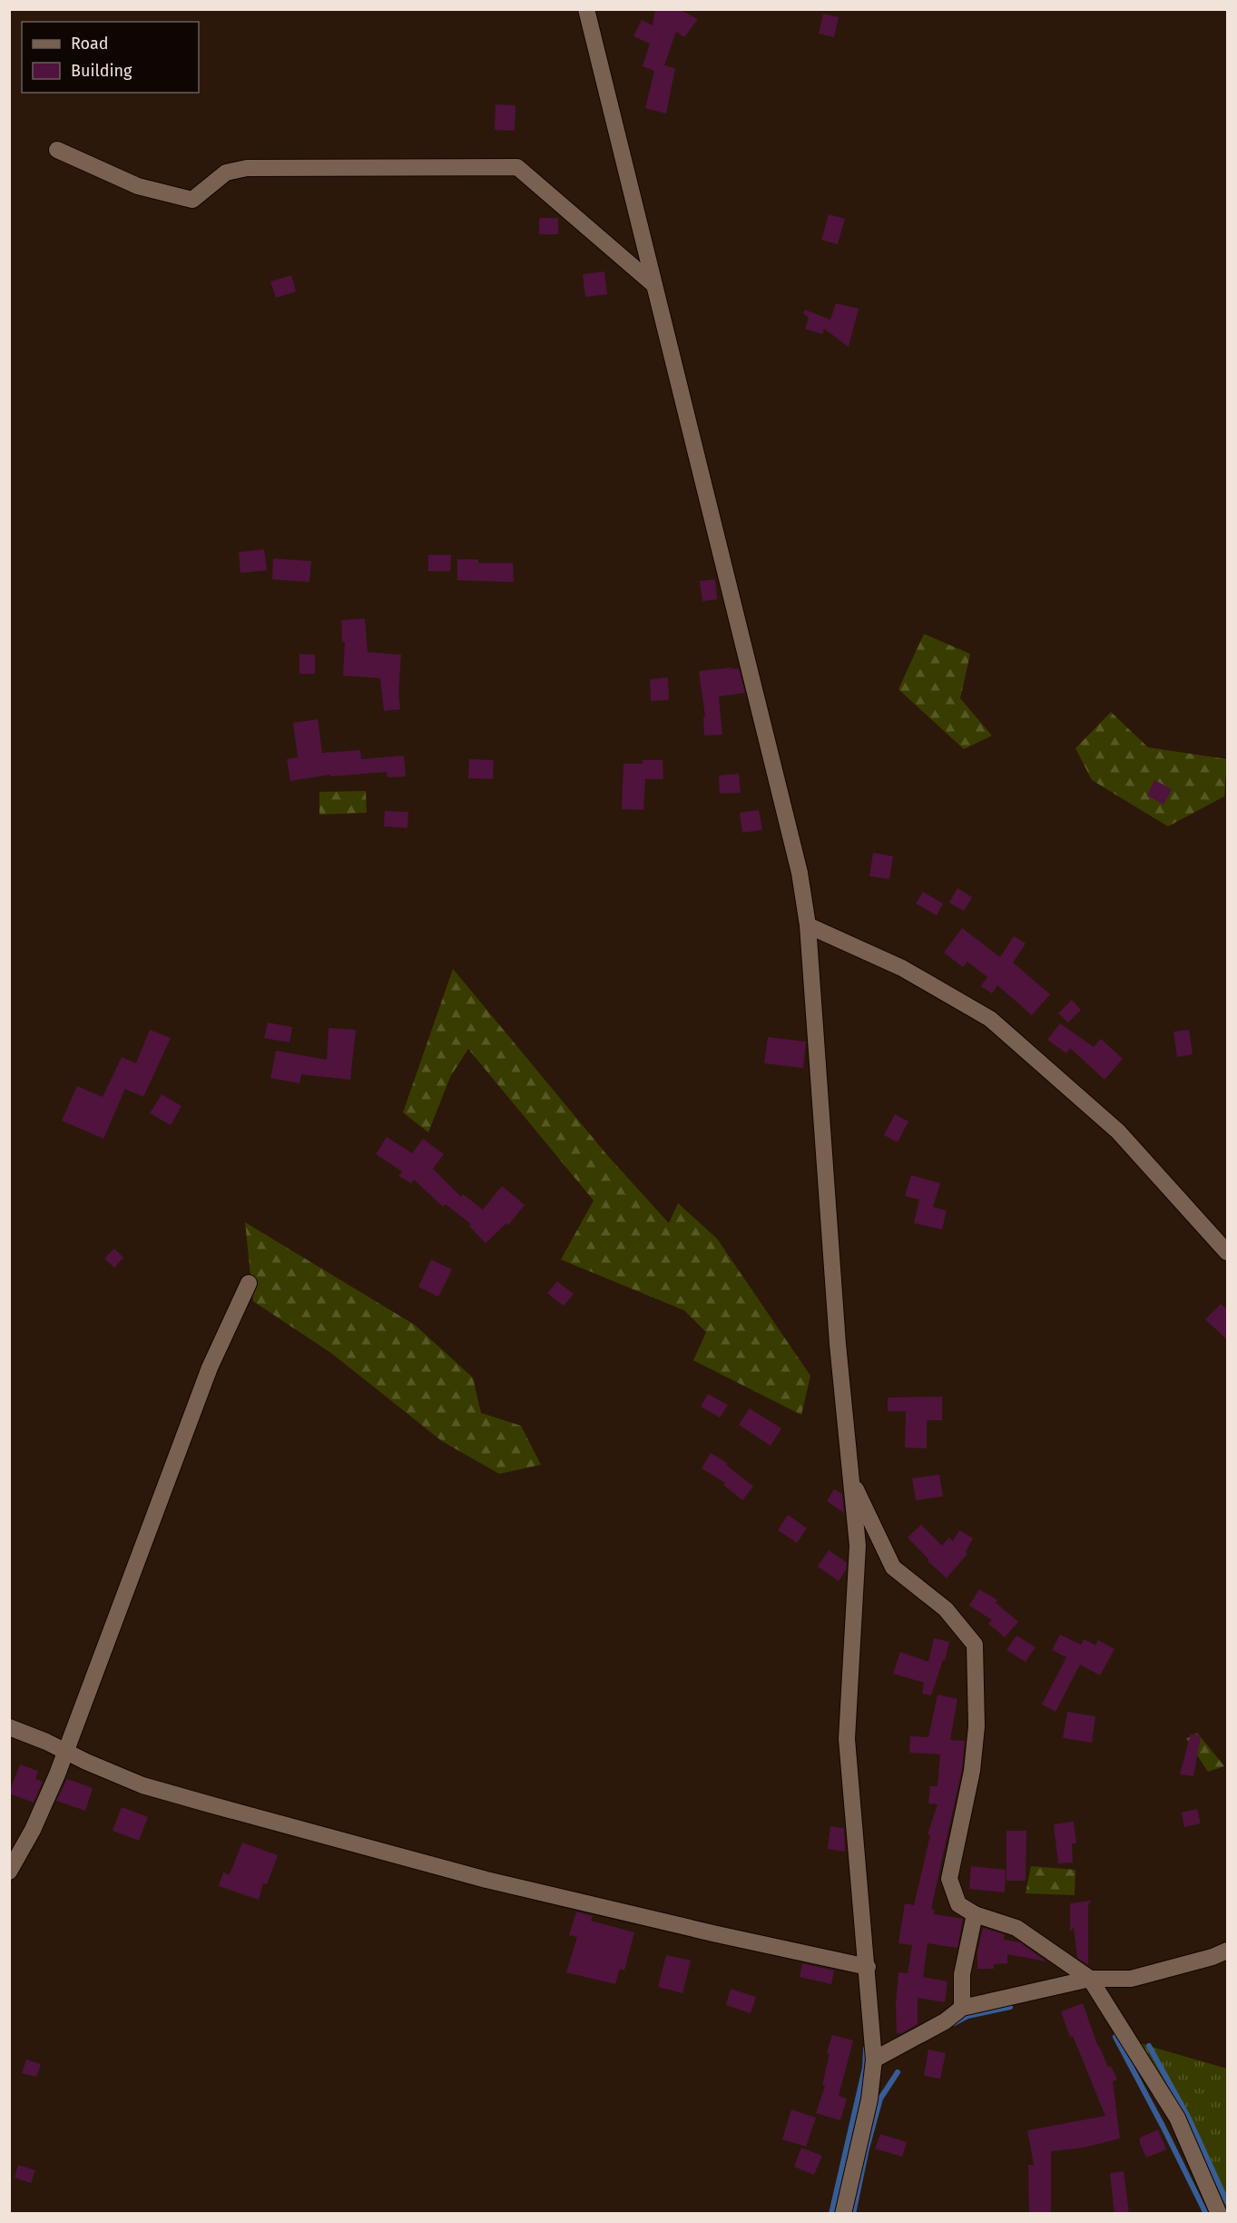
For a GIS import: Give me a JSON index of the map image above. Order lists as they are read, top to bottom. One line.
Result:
{"legend":["Road","Building"]}
